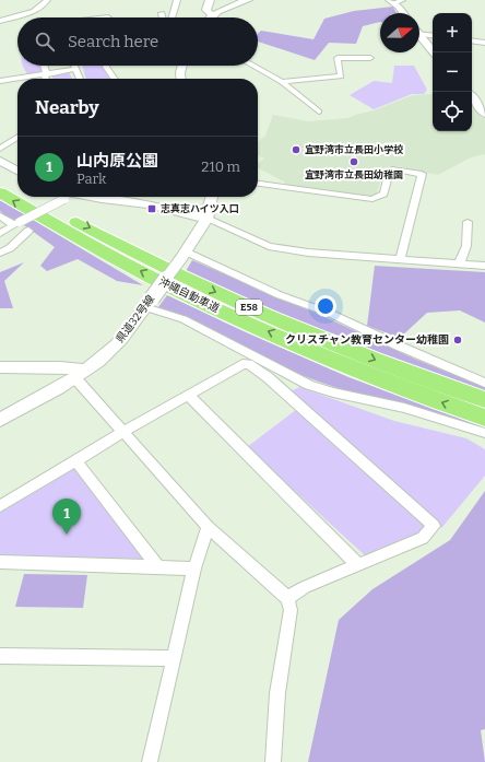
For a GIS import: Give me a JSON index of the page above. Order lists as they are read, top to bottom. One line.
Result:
{"streets":{"highway":["沖縄自動車道","E58"],"main road":["県道32号線"]},"places":{"other":["宜野湾市立長田小学校","宜野湾市立長田幼稚園","クリスチャン教育センター幼稚園"],"transit":["志真志ハイツ入口"]},"north":"right","page":{"map_buttons":["+","−"],"search":"Search here","heading":"Nearby","list":[{"mark":"1","name":"山内原公園","note":"Park","value":"210 m"}],"pins":"1"}}
